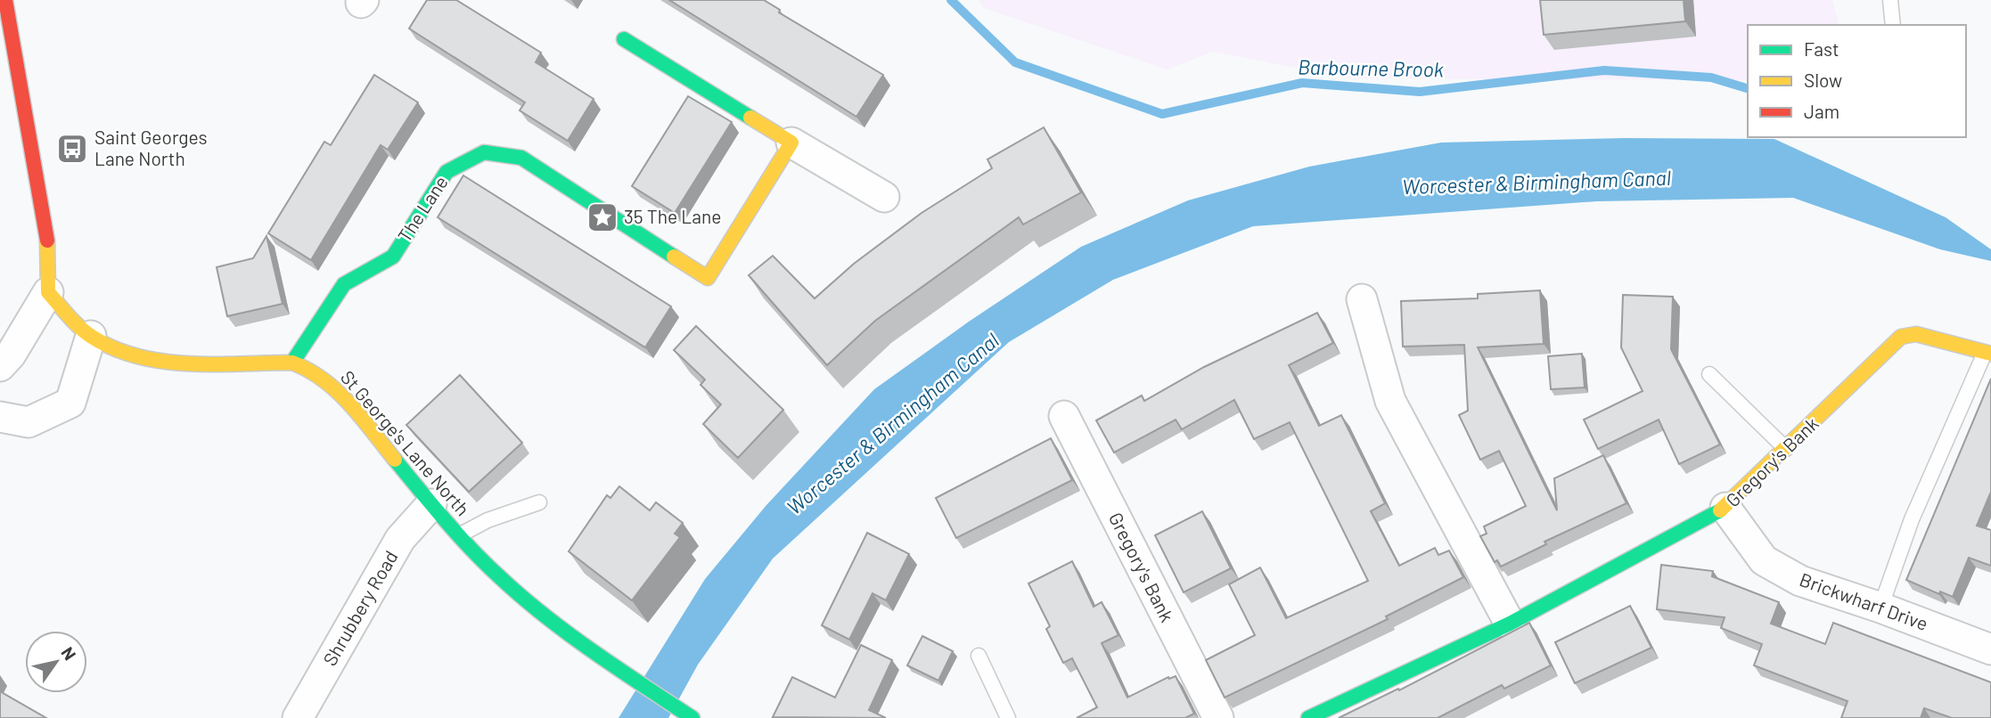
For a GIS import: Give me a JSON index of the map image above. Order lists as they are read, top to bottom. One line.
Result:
{"streets":{"street":["The Lane","St George's Lane North","Gregory's Bank","Brickwharf Drive","Shrubbery Road"]},"crossings":[["The Lane","St George's Lane North"],["St George's Lane North","Shrubbery Road"],["Gregory's Bank","Brickwharf Drive"]],"water":["Barbourne Brook","Worcester & Birmingham Canal"],"places":{"bus stop":["Saint Georges Lane North"],"place":["35 The Lane"]},"legend":["Fast","Slow","Jam"],"north":"top right"}
